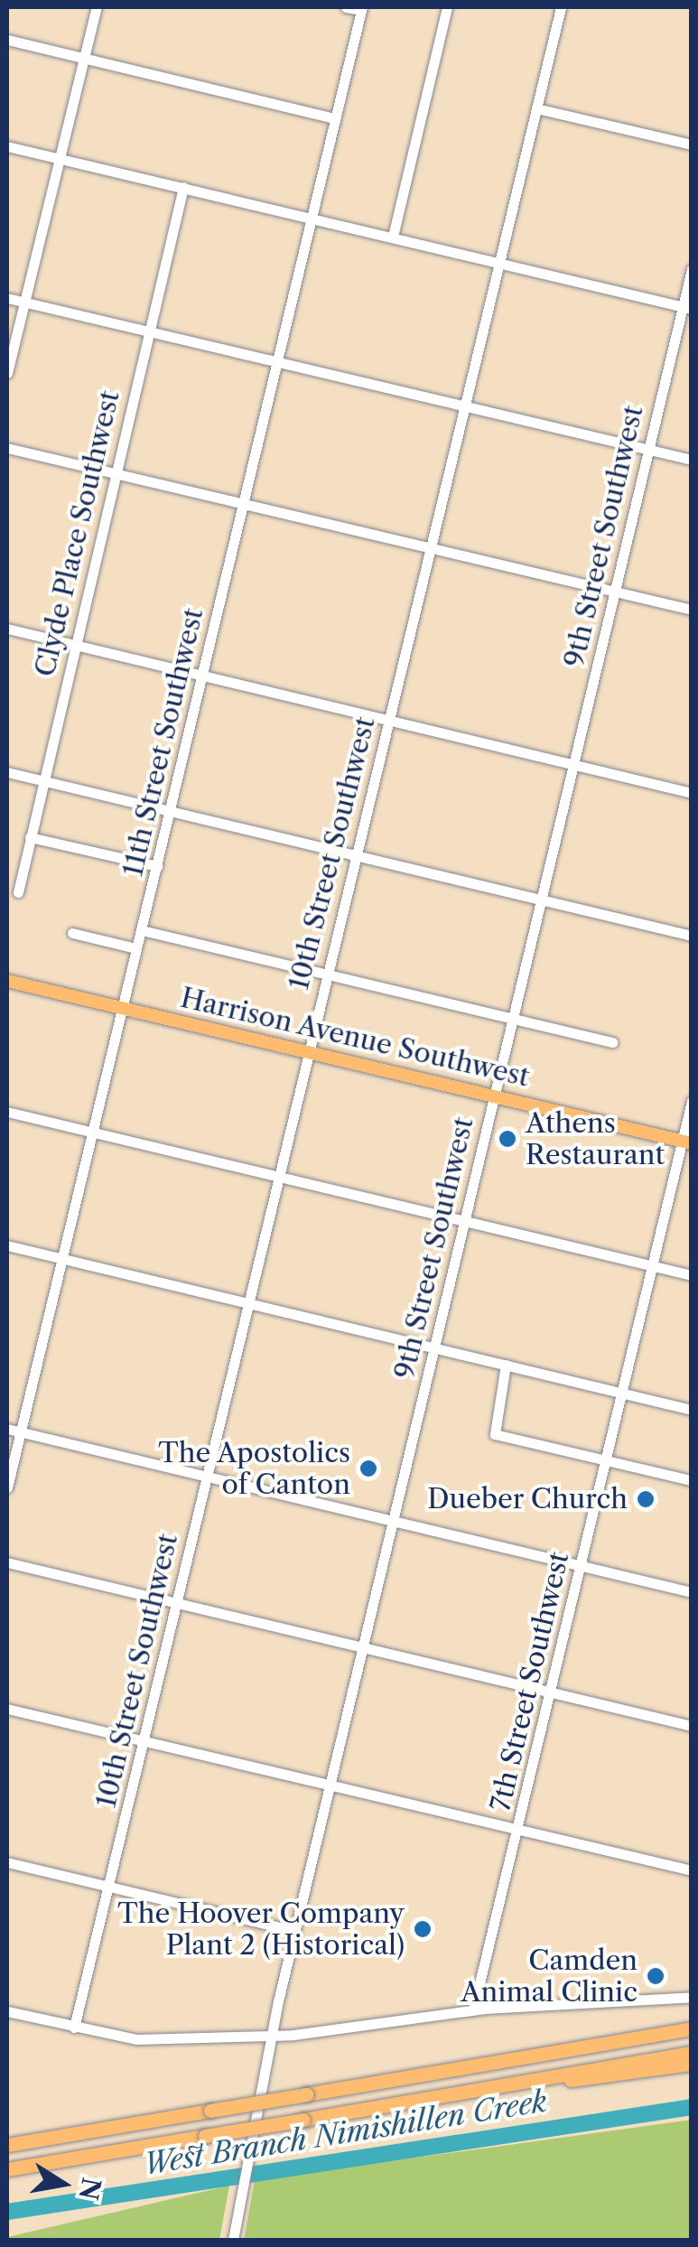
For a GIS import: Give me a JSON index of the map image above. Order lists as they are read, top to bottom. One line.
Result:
{"streets":{"main road":["Harrison Avenue Southwest"],"street":["Clyde Place Southwest","9th Street Southwest","11th Street Southwest","10th Street Southwest","7th Street Southwest"]},"crossings":[["9th Street Southwest","Harrison Avenue Southwest"],["11th Street Southwest","Harrison Avenue Southwest"],["10th Street Southwest","Harrison Avenue Southwest"],["Harrison Avenue Southwest","7th Street Southwest"]],"water":["West Branch Nimishillen Creek"],"places":["Athens Restaurant","The Apostolics of Canton","Dueber Church","The Hoover Company Plant 2 (Historical)","Camden Animal Clinic"],"north":"right"}
